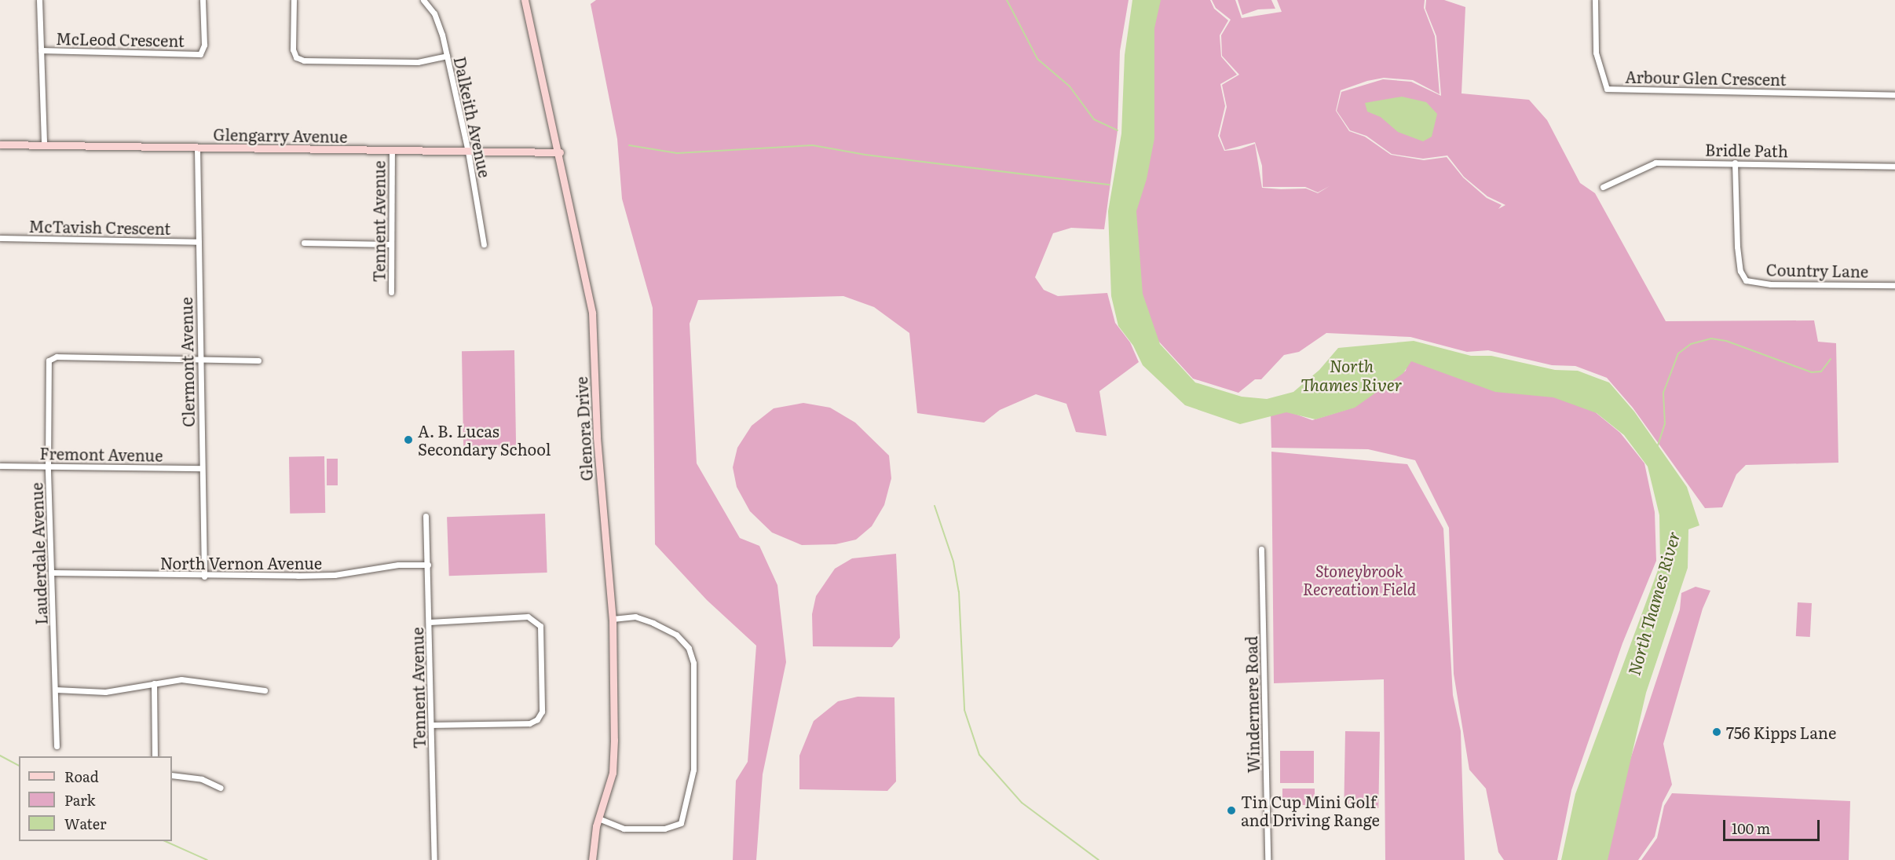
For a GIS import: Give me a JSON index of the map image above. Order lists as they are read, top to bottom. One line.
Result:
{"streets":{"street":["McLeod Crescent","Arbour Glen Crescent","Dalkeith Avenue","Glengarry Avenue","Bridle Path","Tennent Avenue","McTavish Crescent","Country Lane","Clermont Avenue","Glenora Drive","Fremont Avenue","Lauderdale Avenue","North Vernon Avenue","Windermere Road"]},"crossings":[["Dalkeith Avenue","Glengarry Avenue"],["Glengarry Avenue","Tennent Avenue"],["Glengarry Avenue","Clermont Avenue"],["Glengarry Avenue","Glenora Drive"],["Bridle Path","Country Lane"],["Tennent Avenue","North Vernon Avenue"],["McTavish Crescent","Clermont Avenue"],["Clermont Avenue","Fremont Avenue"],["Clermont Avenue","Lauderdale Avenue"],["Clermont Avenue","North Vernon Avenue"],["Fremont Avenue","Lauderdale Avenue"],["Lauderdale Avenue","North Vernon Avenue"]],"water":["North Thames River"],"parks":["Stoneybrook Recreation Field"],"places":["A. B. Lucas Secondary School","756 Kipps Lane","Tin Cup Mini Golf and Driving Range"],"legend":["Road","Park","Water"],"scale_bar":"100 m"}
